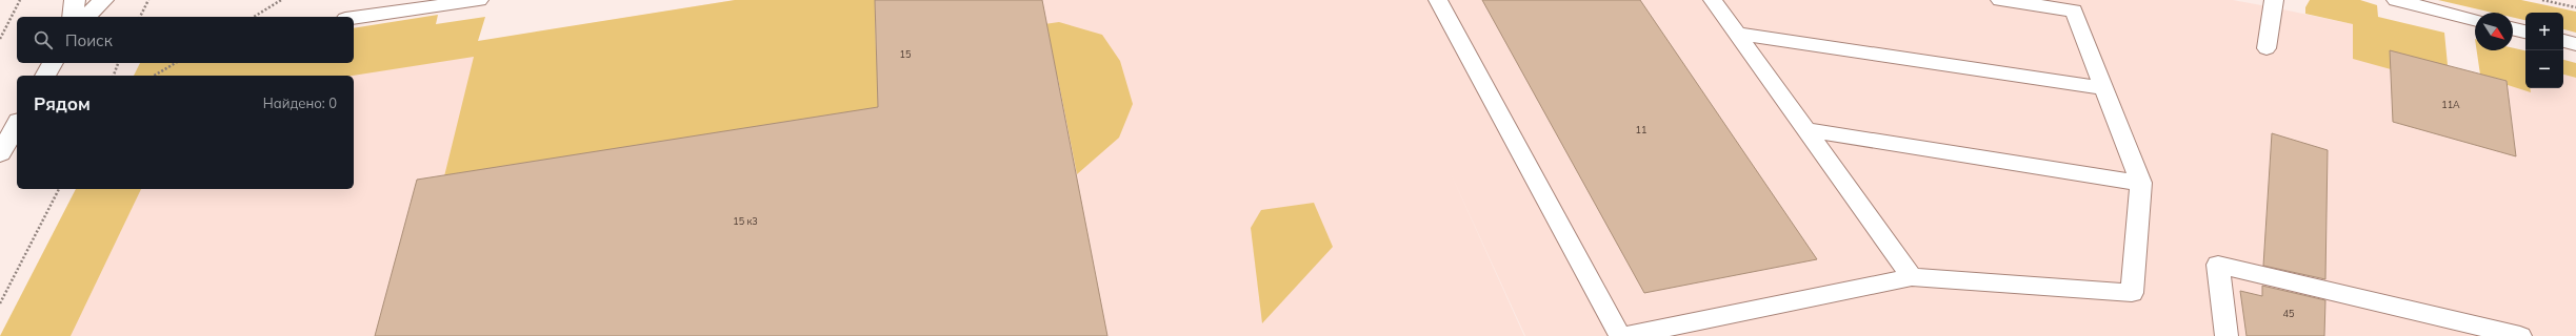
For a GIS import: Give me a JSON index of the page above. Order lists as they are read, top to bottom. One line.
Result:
{"house_numbers":["15","11А","11","15 к3","45"],"north":"bottom right","page":{"map_buttons":["+","−"],"search":"Поиск","heading":["Рядом","Найдено: 0"]}}
